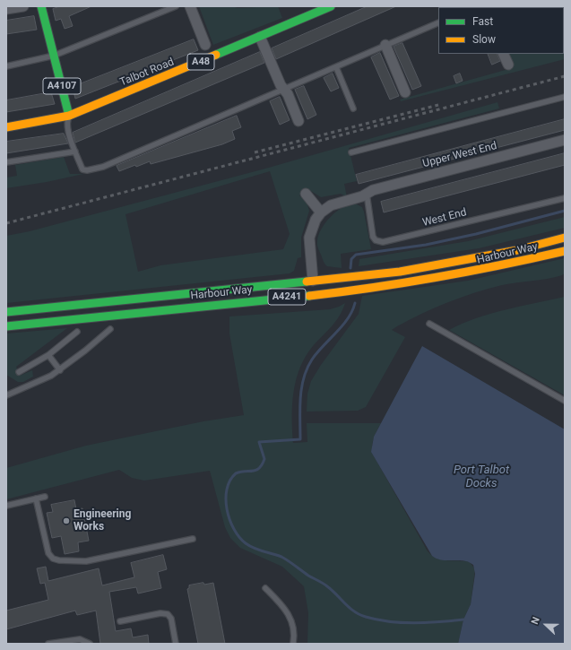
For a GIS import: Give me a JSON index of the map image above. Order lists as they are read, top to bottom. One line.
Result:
{"streets":{"main road":["A48","Talbot Road","A4107","Harbour Way","A4241"],"street":["Upper West End"],"lane":["West End"]},"crossings":[["Talbot Road","A4107"],["Upper West End","West End"]],"water":["Port Talbot Docks"],"places":["Engineering Works"],"legend":["Fast","Slow"],"north":"left"}
